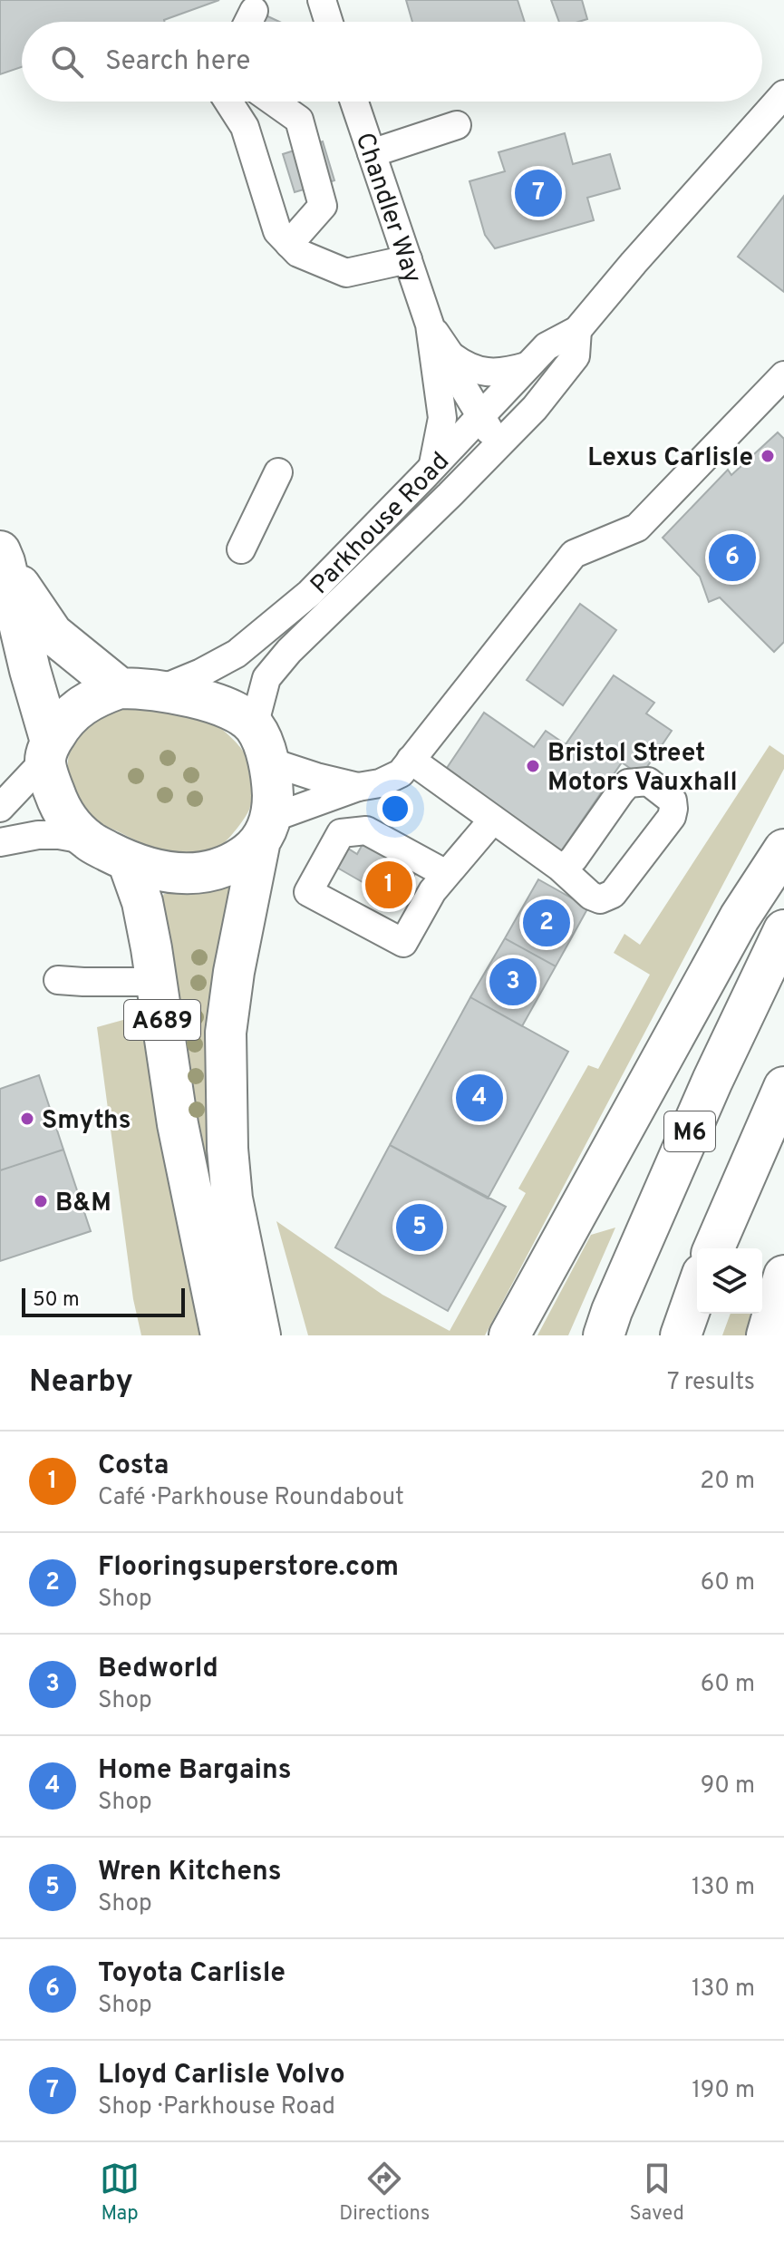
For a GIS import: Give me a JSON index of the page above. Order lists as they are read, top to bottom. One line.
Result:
{"streets":{"highway":["A689","M6"],"street":["Chandler Way","Parkhouse Road"]},"crossings":[["Chandler Way","Parkhouse Road"],["Parkhouse Road","A689"]],"places":["Lexus Carlisle","Bristol Street Motors Vauxhall","Smyths","B&M"],"scale_bar":"50 m","page":{"search":"Search here","pins":["7","6","1","2","3","4","5"],"scale":"50 m","heading":["Nearby","7 results"],"list":[{"mark":"1","name":"Costa","note":"Café · Parkhouse Roundabout","value":"20 m"},{"mark":"2","name":"Flooringsuperstore.com","note":"Shop","value":"60 m"},{"mark":"3","name":"Bedworld","note":"Shop","value":"60 m"},{"mark":"4","name":"Home Bargains","note":"Shop","value":"90 m"},{"mark":"5","name":"Wren Kitchens","note":"Shop","value":"130 m"},{"mark":"6","name":"Toyota Carlisle","note":"Shop","value":"130 m"},{"mark":"7","name":"Lloyd Carlisle Volvo","note":"Shop · Parkhouse Road","value":"190 m"}],"nav":["Map","Directions","Saved"]}}
